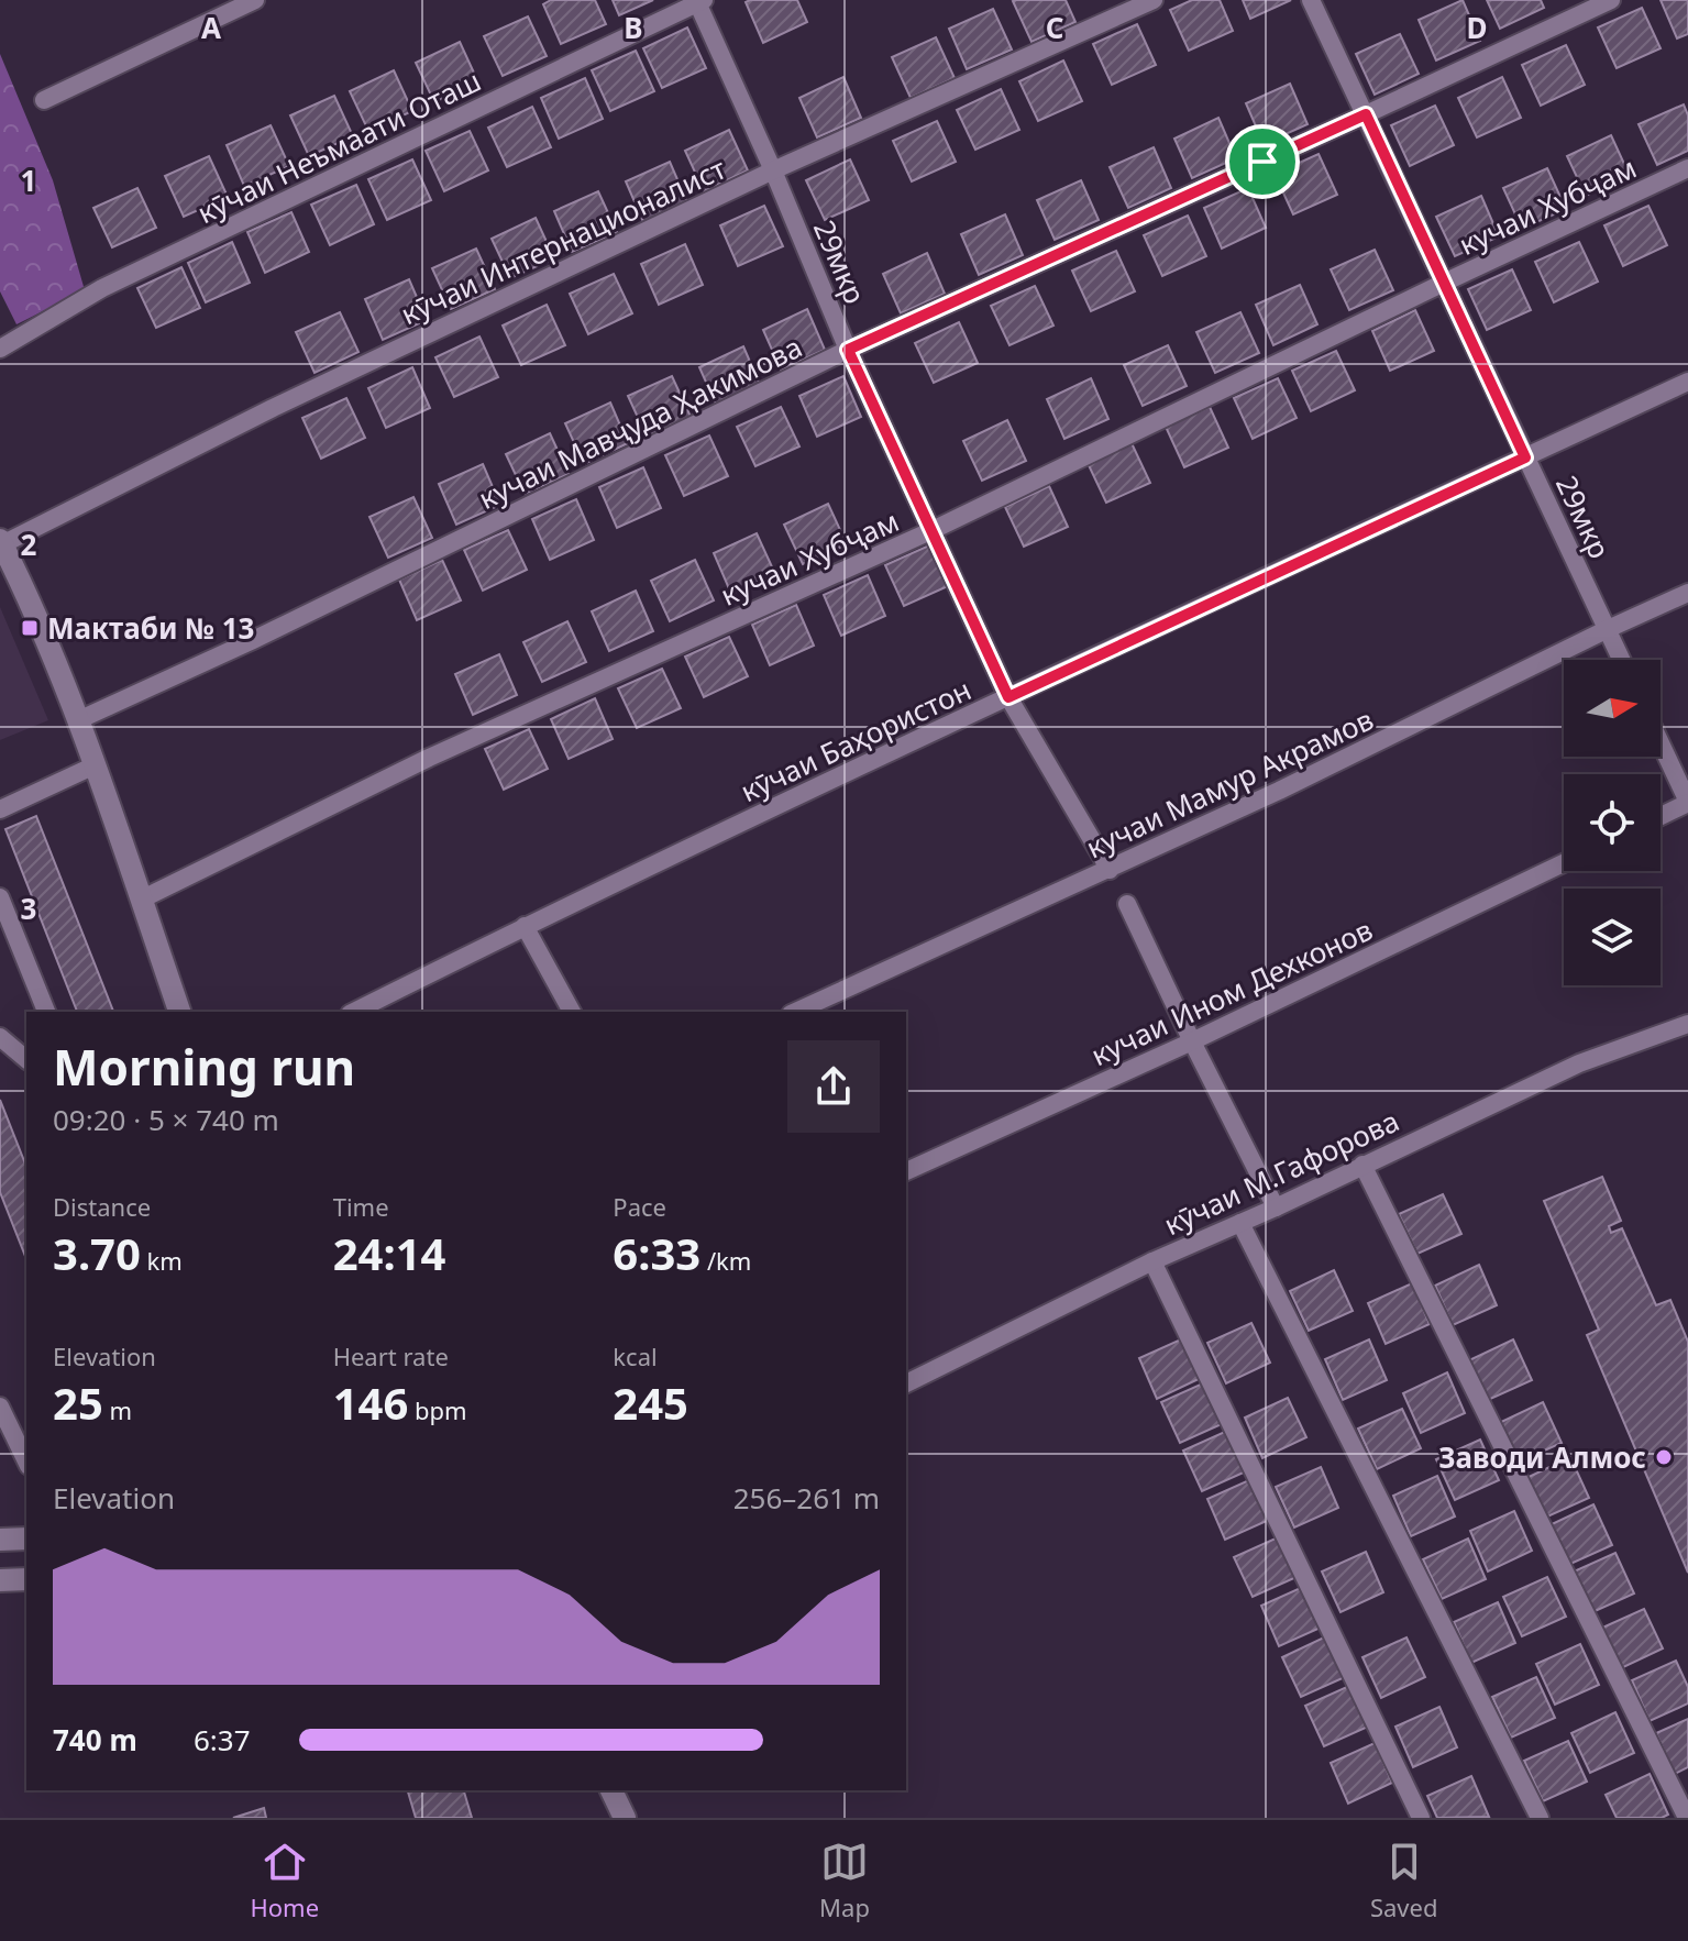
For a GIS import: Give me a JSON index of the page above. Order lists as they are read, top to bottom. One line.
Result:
{"streets":{"street":["кӯчаи Неъмаати Оташ","кучаи Хубҷам","кӯчаи Интернационалист","29мкр","кучаи Мавҷуда Ҳакимова","кӯчаи Баҳористон","кучаи Мамур Акрамов","кучаи Ином Дехконов","кӯчаи М.Гафорова"]},"crossings":[["кӯчаи Неъмаати Оташ","29мкр"],["кучаи Хубҷам","29мкр"],["кӯчаи Интернационалист","29мкр"],["29мкр","кучаи Мавҷуда Ҳакимова"],["29мкр","кӯчаи Баҳористон"],["29мкр","кучаи Мамур Акрамов"]],"places":{"transit":["Мактаби № 13"],"other":["Заводи Алмос"]},"north":"right","page":{"heading":["Morning run","09:20 · 5 × 740 m"],"stats":[["Distance","3.70 km"],["Time","24:14"],["Pace","6:33 /km"],["Elevation","25 m"],["Heart rate","146 bpm"],["kcal","245"]],"chart":["Elevation","256–261 m"],"list":[{"name":"740 m","note":"6:37"}],"tabs":["Home","Map","Saved"]},"grid":{"columns":["A","B","C","D"],"rows":["1","2","3"]}}
